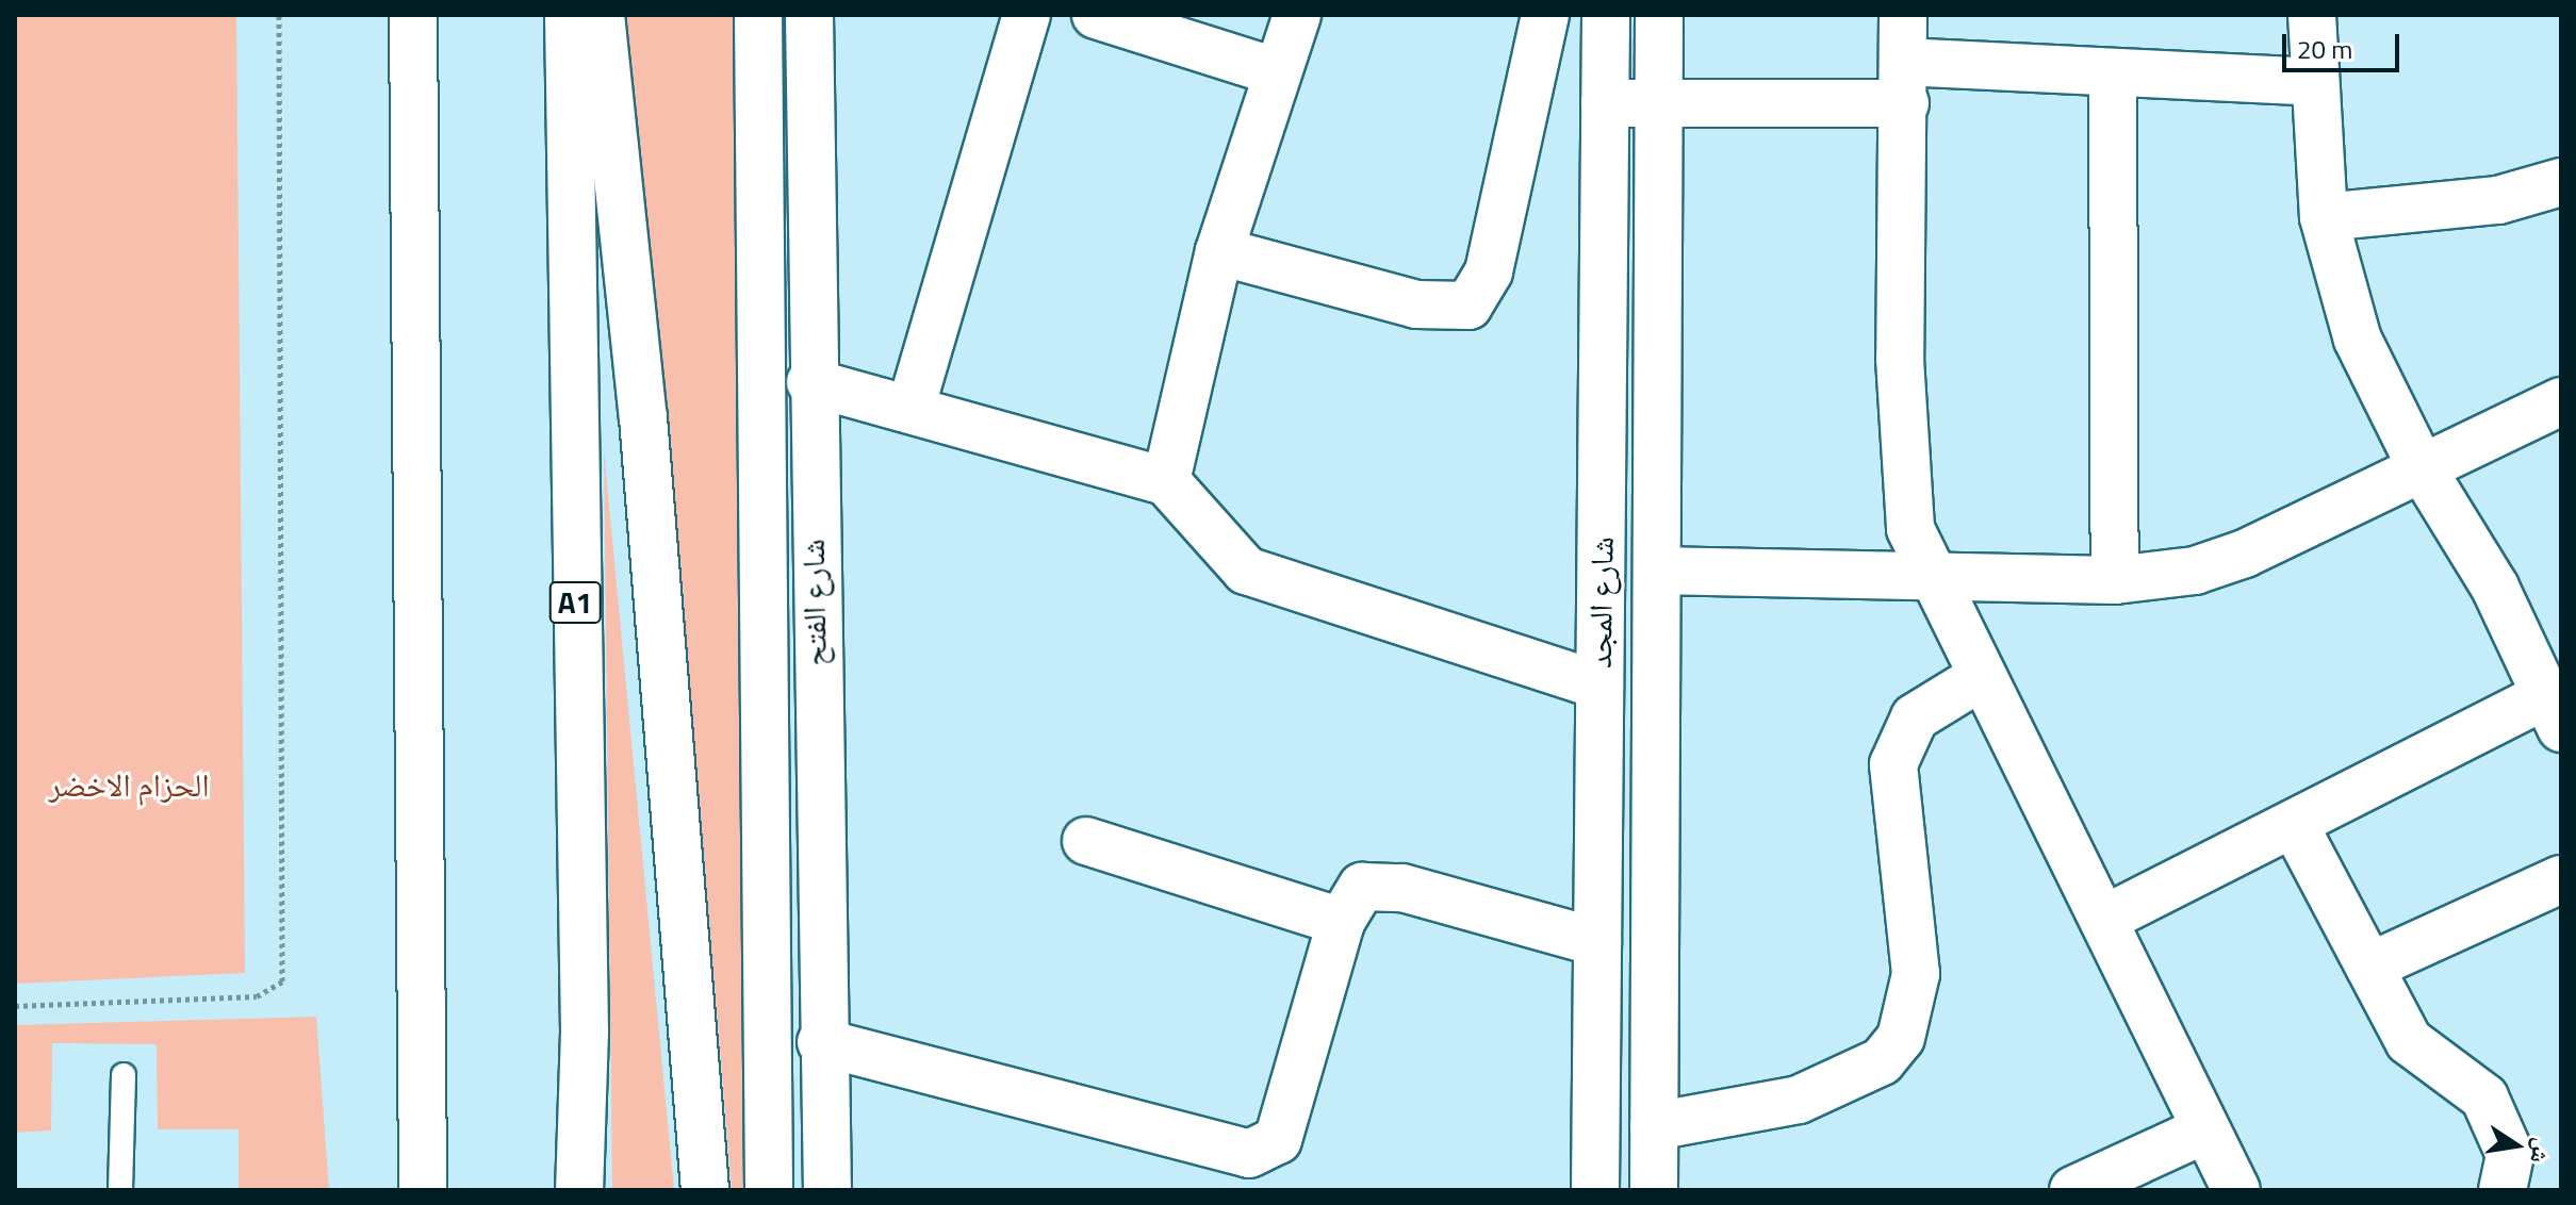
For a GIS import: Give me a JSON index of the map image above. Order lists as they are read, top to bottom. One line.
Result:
{"streets":{"main road":["A1","شارع الفتح","شارع المجد"]},"parks":["الحزام الاخضر"],"scale_bar":"20 m","north":"right"}
